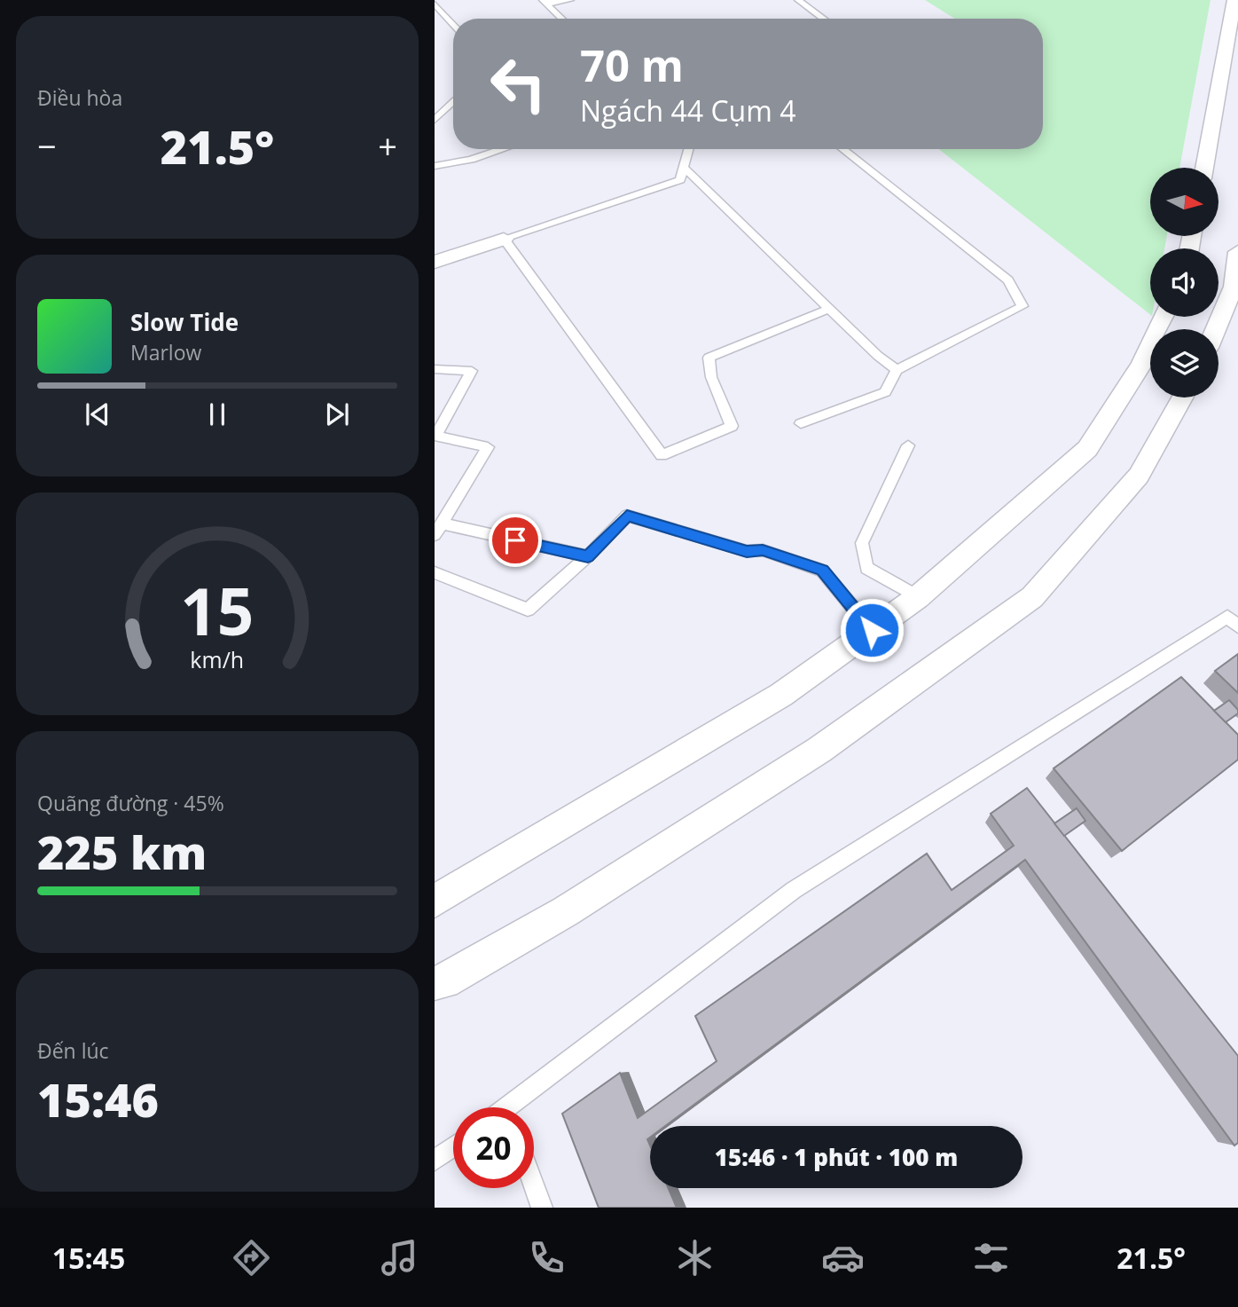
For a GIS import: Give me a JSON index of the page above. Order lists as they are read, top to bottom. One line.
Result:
{"north":"right","page":{"tile":["Điều hòa",["Quãng đường · 45%","225 km"],["Đến lúc","15:46"]],"turn":["70 m","Ngách 44 Cụm 4"],"heat":["−","21.5°","+"],"song":["Slow Tide","Marlow"],"limit":"20","trip":"15:46 · 1 phút · 100 m","tabs":["15:45","21.5°"],"gauge":["15","km/h"]}}
